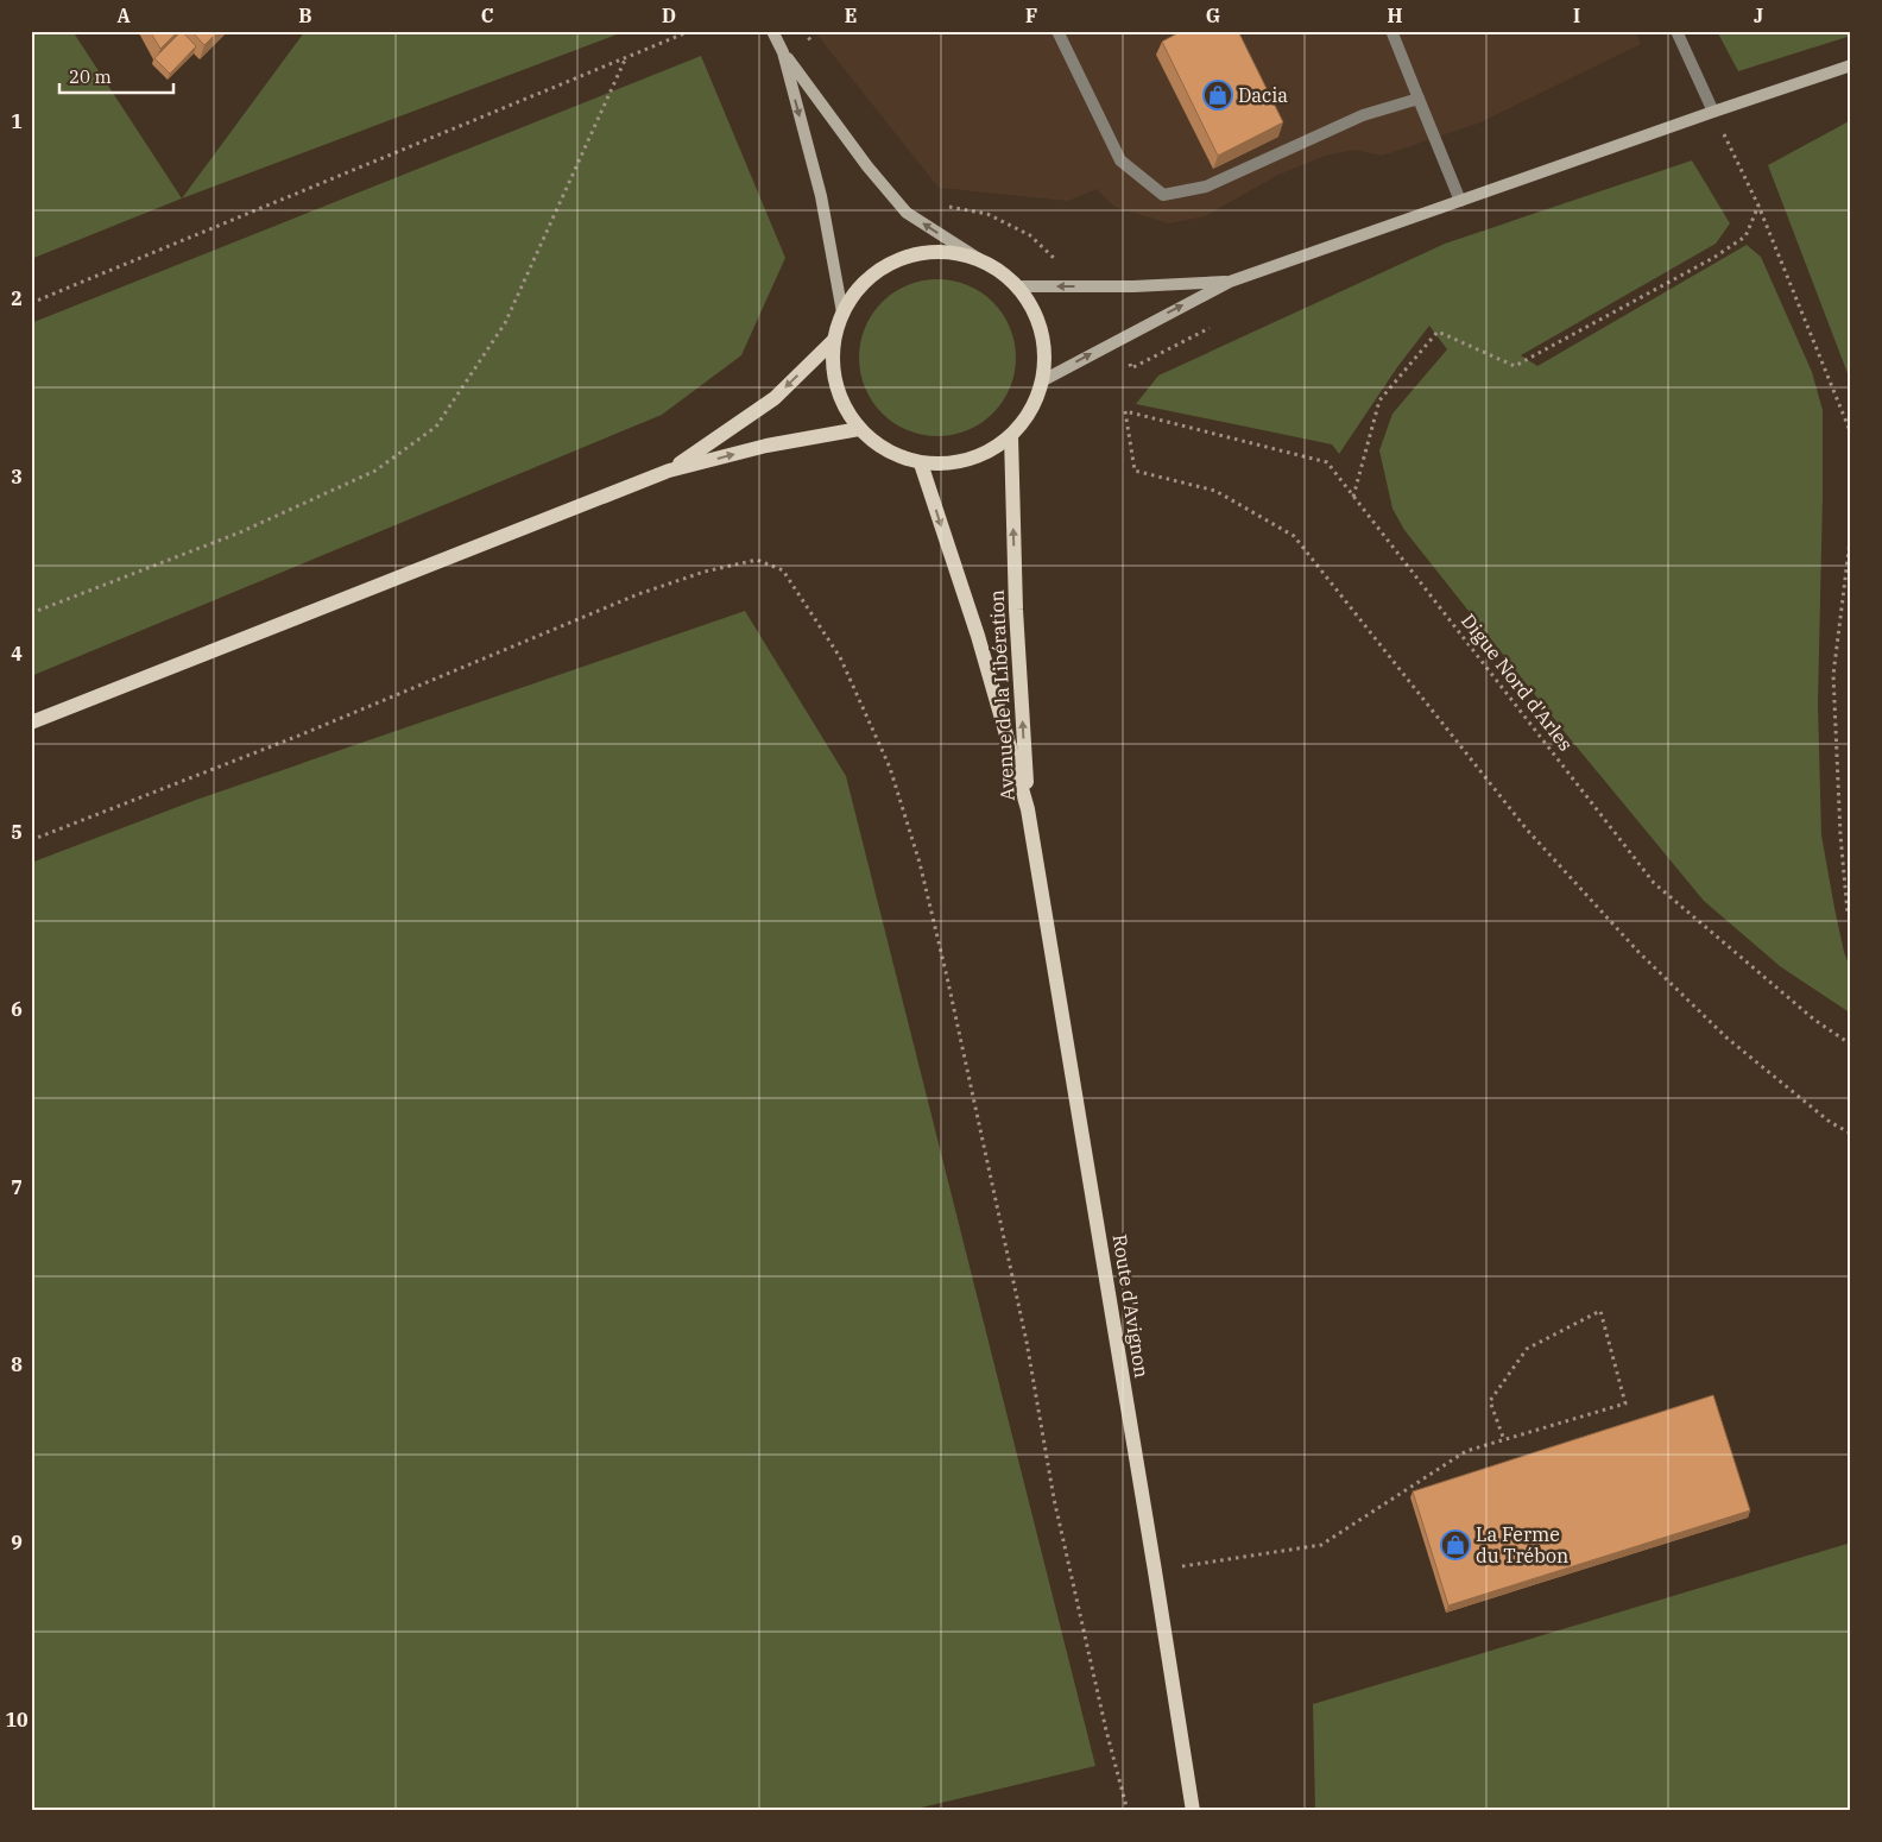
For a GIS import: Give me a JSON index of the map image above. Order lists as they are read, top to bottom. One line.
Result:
{"streets":{"main road":["Avenue de la Libération","Route d'Avignon"],"path":["Digue Nord d'Arles"]},"crossings":[["Avenue de la Libération","Route d'Avignon"]],"places":{"shop":["Dacia","La Ferme du Trébon"]},"scale_bar":"20 m","grid":{"columns":["A","B","C","D","E","F","G","H","I","J"],"rows":["1","2","3","4","5","6","7","8","9","10"]}}
